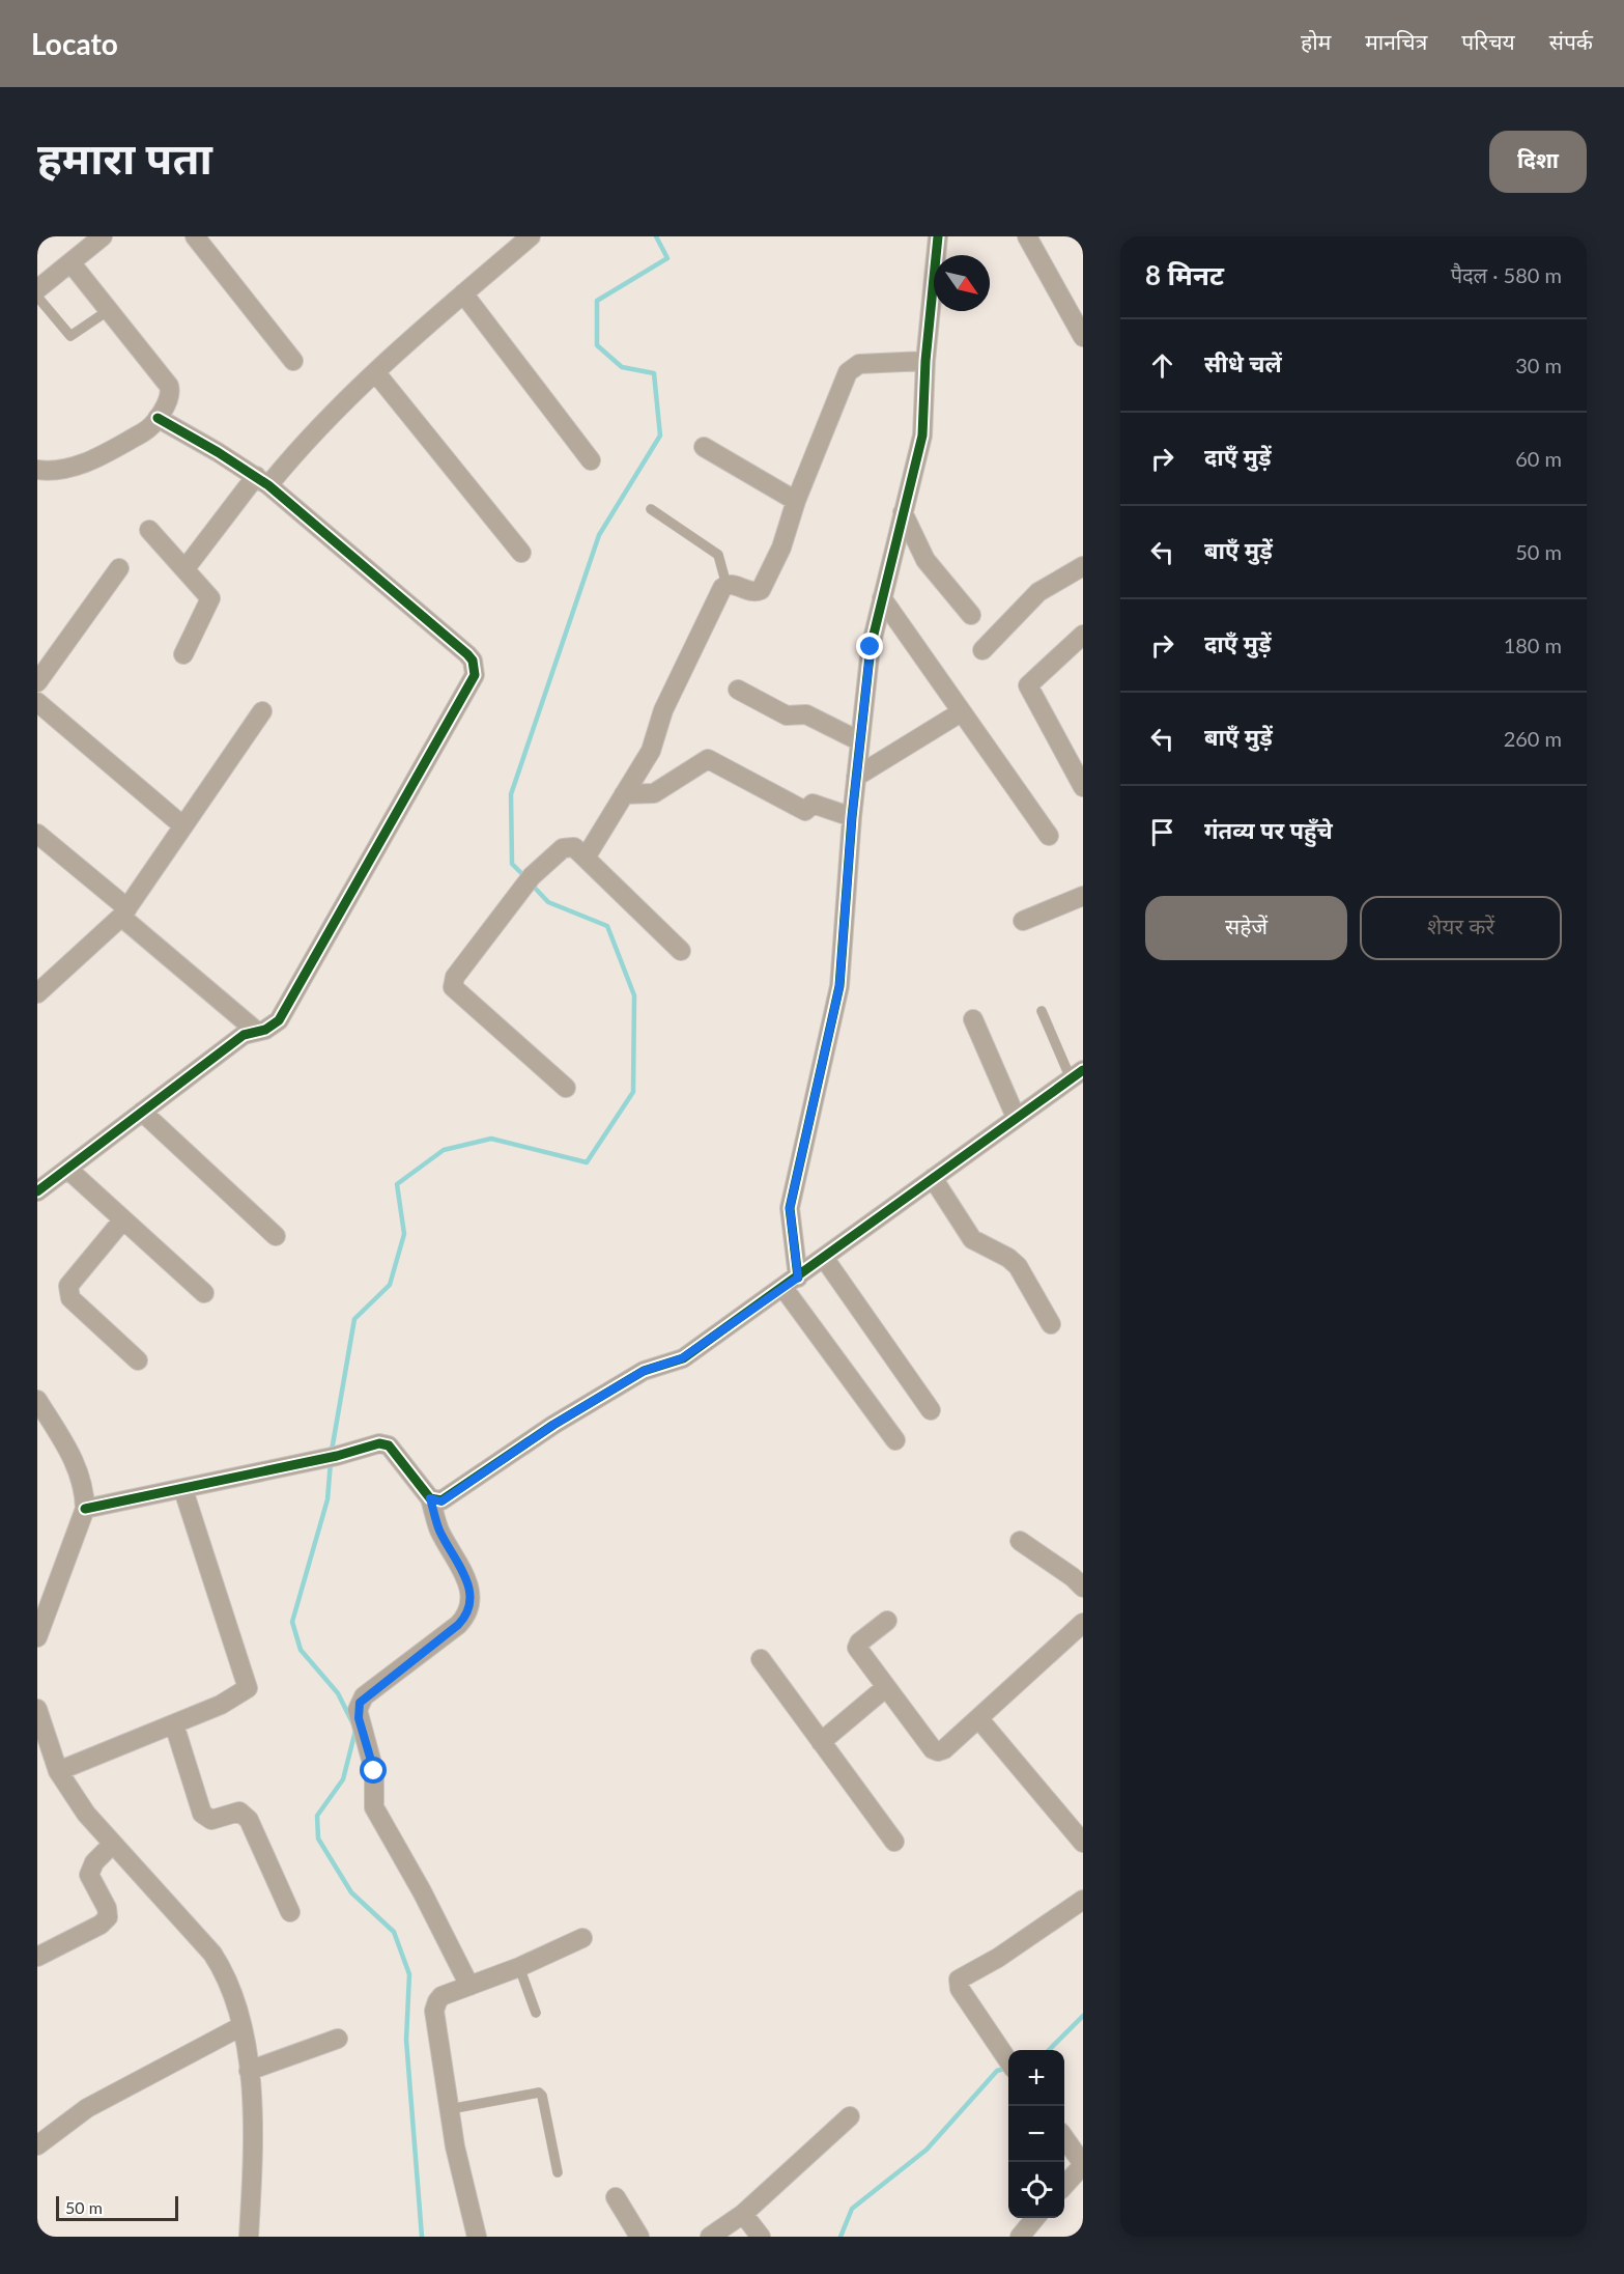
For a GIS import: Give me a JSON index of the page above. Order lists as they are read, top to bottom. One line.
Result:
{"scale_bar":"50 m","north":"bottom right","page":{"header":"Locato","nav":["होम","मानचित्र","परिचय","संपर्क"],"buttons":["दिशा",["सहेजें","शेयर करें"]],"title":"हमारा पता","heading":["8 मिनट","पैदल · 580 m"],"list":[["सीधे चलें","30 m"],["दाएँ मुड़ें","60 m"],["बाएँ मुड़ें","50 m"],["दाएँ मुड़ें","180 m"],["बाएँ मुड़ें","260 m"],"गंतव्य पर पहुँचे"],"map_buttons":["+","−"],"scale":"50 m"}}
